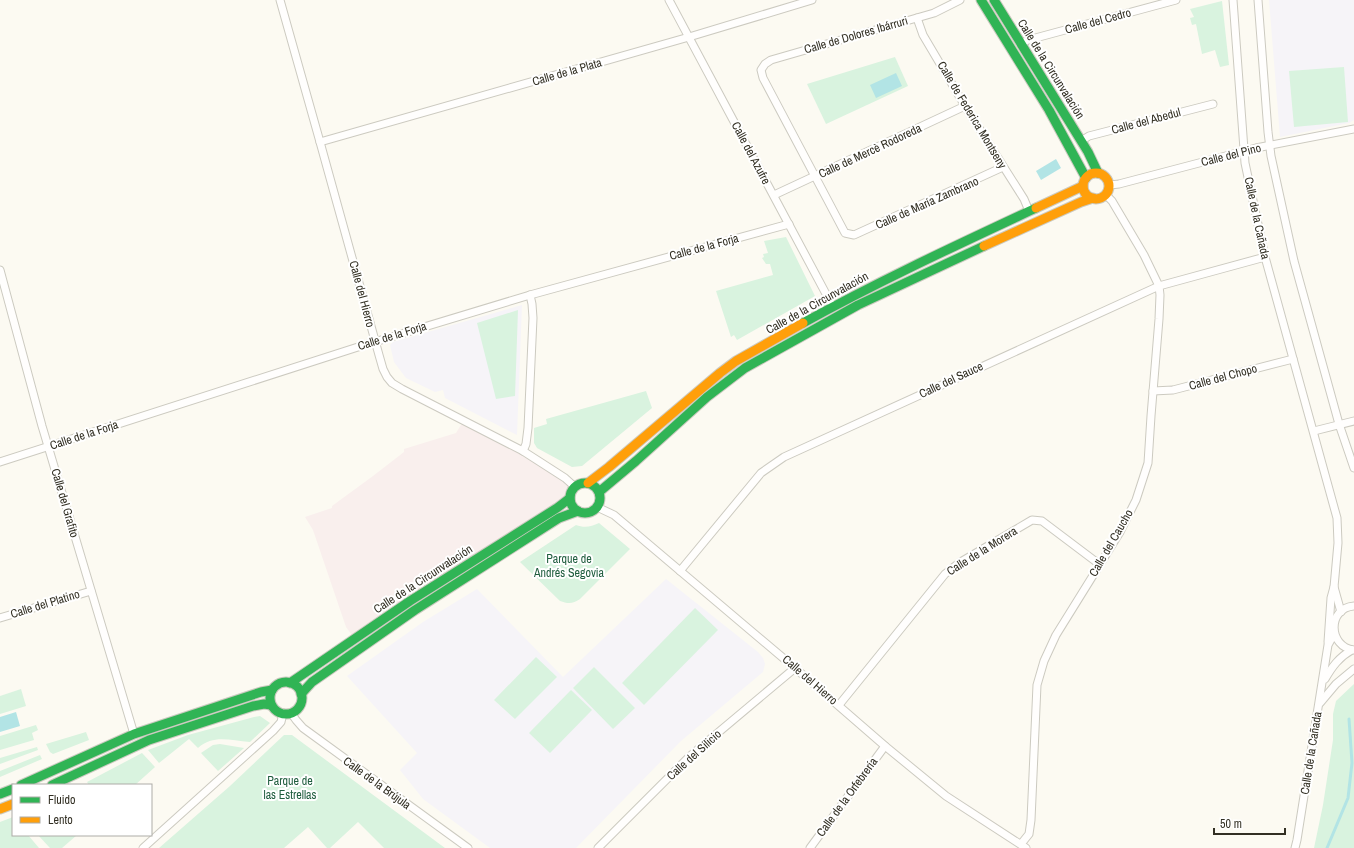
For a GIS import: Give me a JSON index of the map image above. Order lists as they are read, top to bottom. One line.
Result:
{"streets":{"street":["Calle del Cedro","Calle de Dolores Ibárruri","Calle de la Circunvalación","Calle de la Plata","Calle de Federica Montseny","Calle del Abedul","Calle de Mercè Rodoreda","Calle del Azufre","Calle del Pino","Calle de María Zambrano","Calle de la Cañada","Calle de la Forja","Calle del Hierro","Calle del Chopo","Calle del Sauce","Calle del Grafito","Calle del Caucho","Calle de la Morera","Calle del Platino","Calle del Silicio","Calle de la Brújula","Calle de la Orfebrería"]},"crossings":[["Calle del Cedro","Calle de la Circunvalación"],["Calle de Dolores Ibárruri","Calle de Federica Montseny"],["Calle de Dolores Ibárruri","Calle de Mercè Rodoreda"],["Calle de Dolores Ibárruri","Calle de María Zambrano"],["Calle de la Circunvalación","Calle de Federica Montseny"],["Calle de la Circunvalación","Calle del Abedul"],["Calle de la Circunvalación","Calle del Azufre"],["Calle de la Circunvalación","Calle del Pino"],["Calle de la Circunvalación","Calle del Hierro"],["Calle de la Circunvalación","Calle del Caucho"],["Calle de la Circunvalación","Calle de la Brújula"],["Calle de la Plata","Calle del Azufre"],["Calle de la Plata","Calle del Hierro"],["Calle de Federica Montseny","Calle de Mercè Rodoreda"],["Calle de Federica Montseny","Calle de María Zambrano"],["Calle de Mercè Rodoreda","Calle del Azufre"],["Calle de Mercè Rodoreda","Calle de María Zambrano"],["Calle del Azufre","Calle de la Forja"],["Calle del Pino","Calle de la Cañada"],["Calle del Pino","Calle del Caucho"],["Calle de la Cañada","Calle del Chopo"],["Calle de la Cañada","Calle del Sauce"],["Calle de la Forja","Calle del Hierro"],["Calle de la Forja","Calle del Grafito"],["Calle del Hierro","Calle del Sauce"],["Calle del Hierro","Calle del Caucho"],["Calle del Hierro","Calle de la Morera"],["Calle del Hierro","Calle del Silicio"],["Calle del Hierro","Calle de la Orfebrería"],["Calle del Chopo","Calle del Caucho"],["Calle del Sauce","Calle del Caucho"],["Calle del Grafito","Calle del Platino"],["Calle del Caucho","Calle de la Morera"]],"parks":["Parque de Andrés Segovia","Parque de las Estrellas"],"legend":["Fluido","Lento"],"scale_bar":"50 m"}
